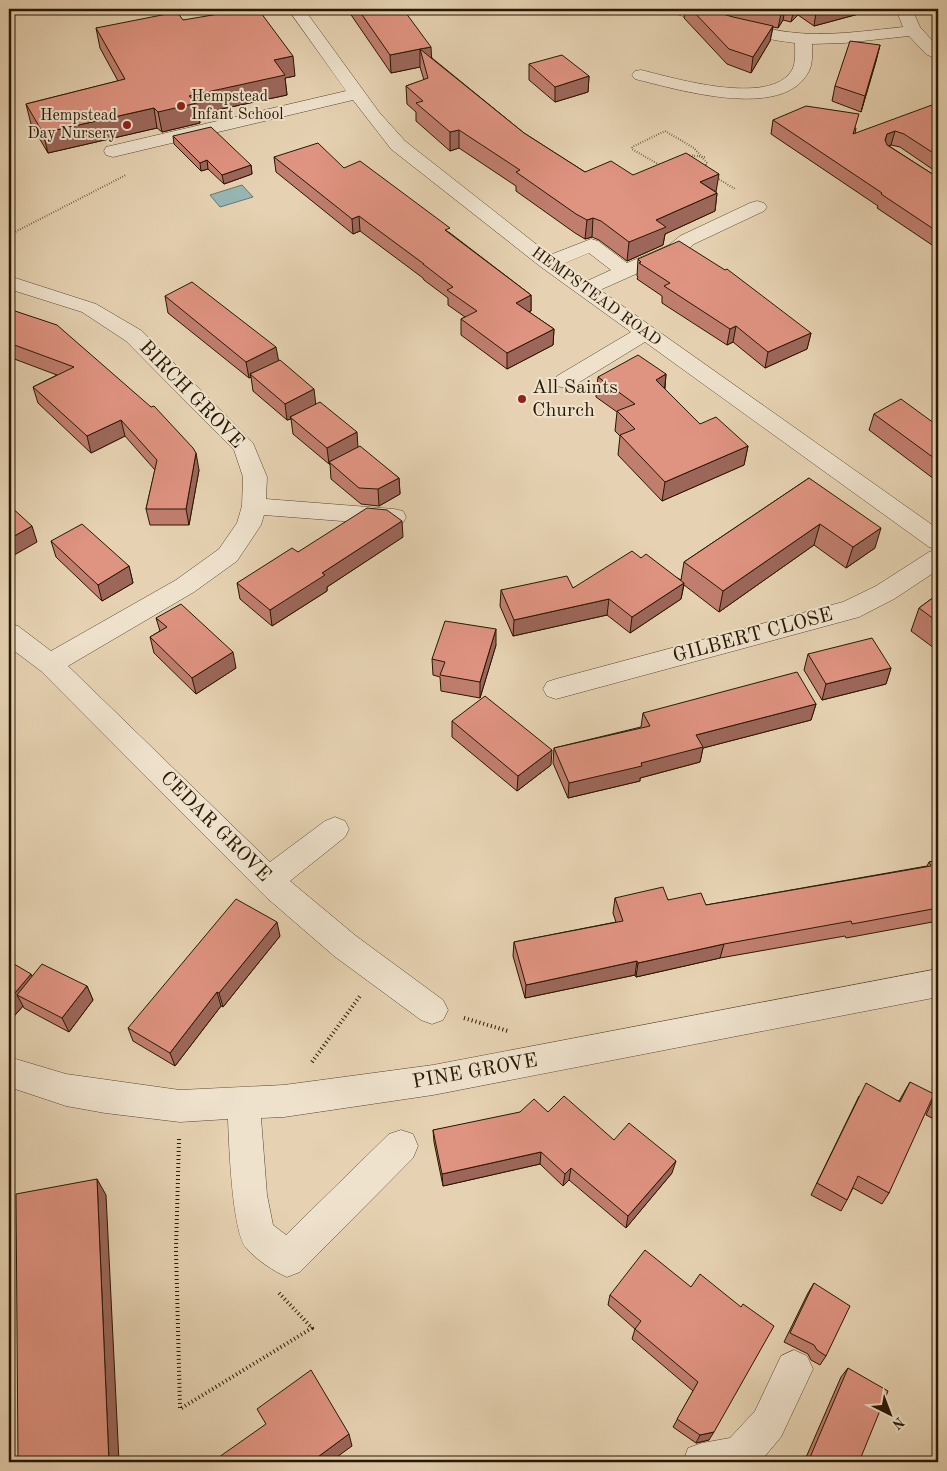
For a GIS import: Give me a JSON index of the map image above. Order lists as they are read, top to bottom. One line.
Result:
{"streets":{"street":["HEMPSTEAD ROAD","BIRCH GROVE","GILBERT CLOSE","CEDAR GROVE","PINE GROVE"]},"crossings":[["BIRCH GROVE","CEDAR GROVE"]],"places":["Hempstead Infant School","Hempstead Day Nursery","All Saints Church"],"north":"bottom right"}
